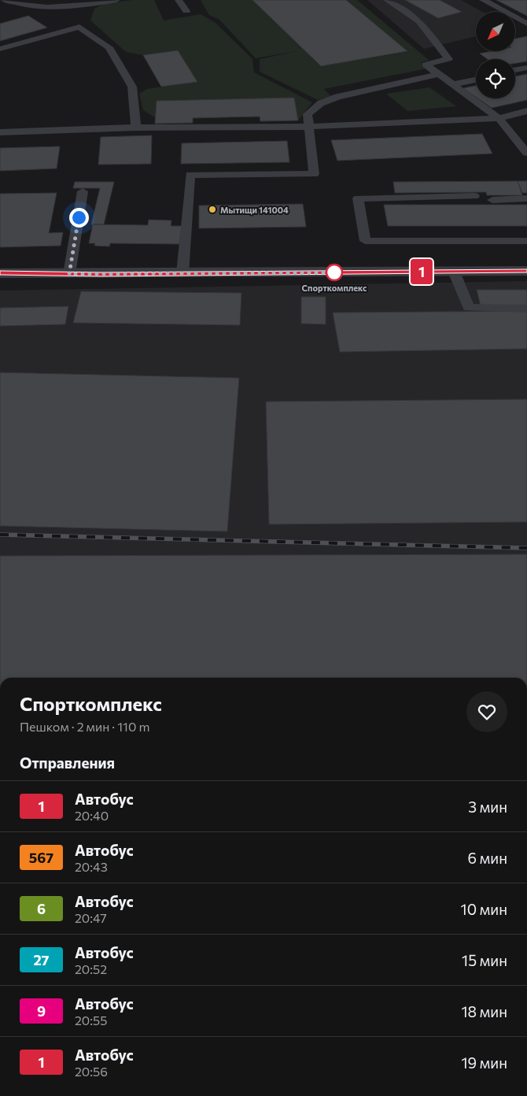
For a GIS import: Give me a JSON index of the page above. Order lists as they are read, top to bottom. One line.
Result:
{"places":["Мытищи 141004","Спорткомплекс"],"lines":["bus line 1"],"north":"bottom left","page":{"on_map":"1","heading":[["Спорткомплекс","Пешком · 2 мин · 110 m"],"Отправления"],"list":[{"mark":"1","name":"Автобус","note":"20:40","value":"3 мин"},{"mark":"567","name":"Автобус","note":"20:43","value":"6 мин"},{"mark":"6","name":"Автобус","note":"20:47","value":"10 мин"},{"mark":"27","name":"Автобус","note":"20:52","value":"15 мин"},{"mark":"9","name":"Автобус","note":"20:55","value":"18 мин"},{"mark":"1","name":"Автобус","note":"20:56","value":"19 мин"}]}}
